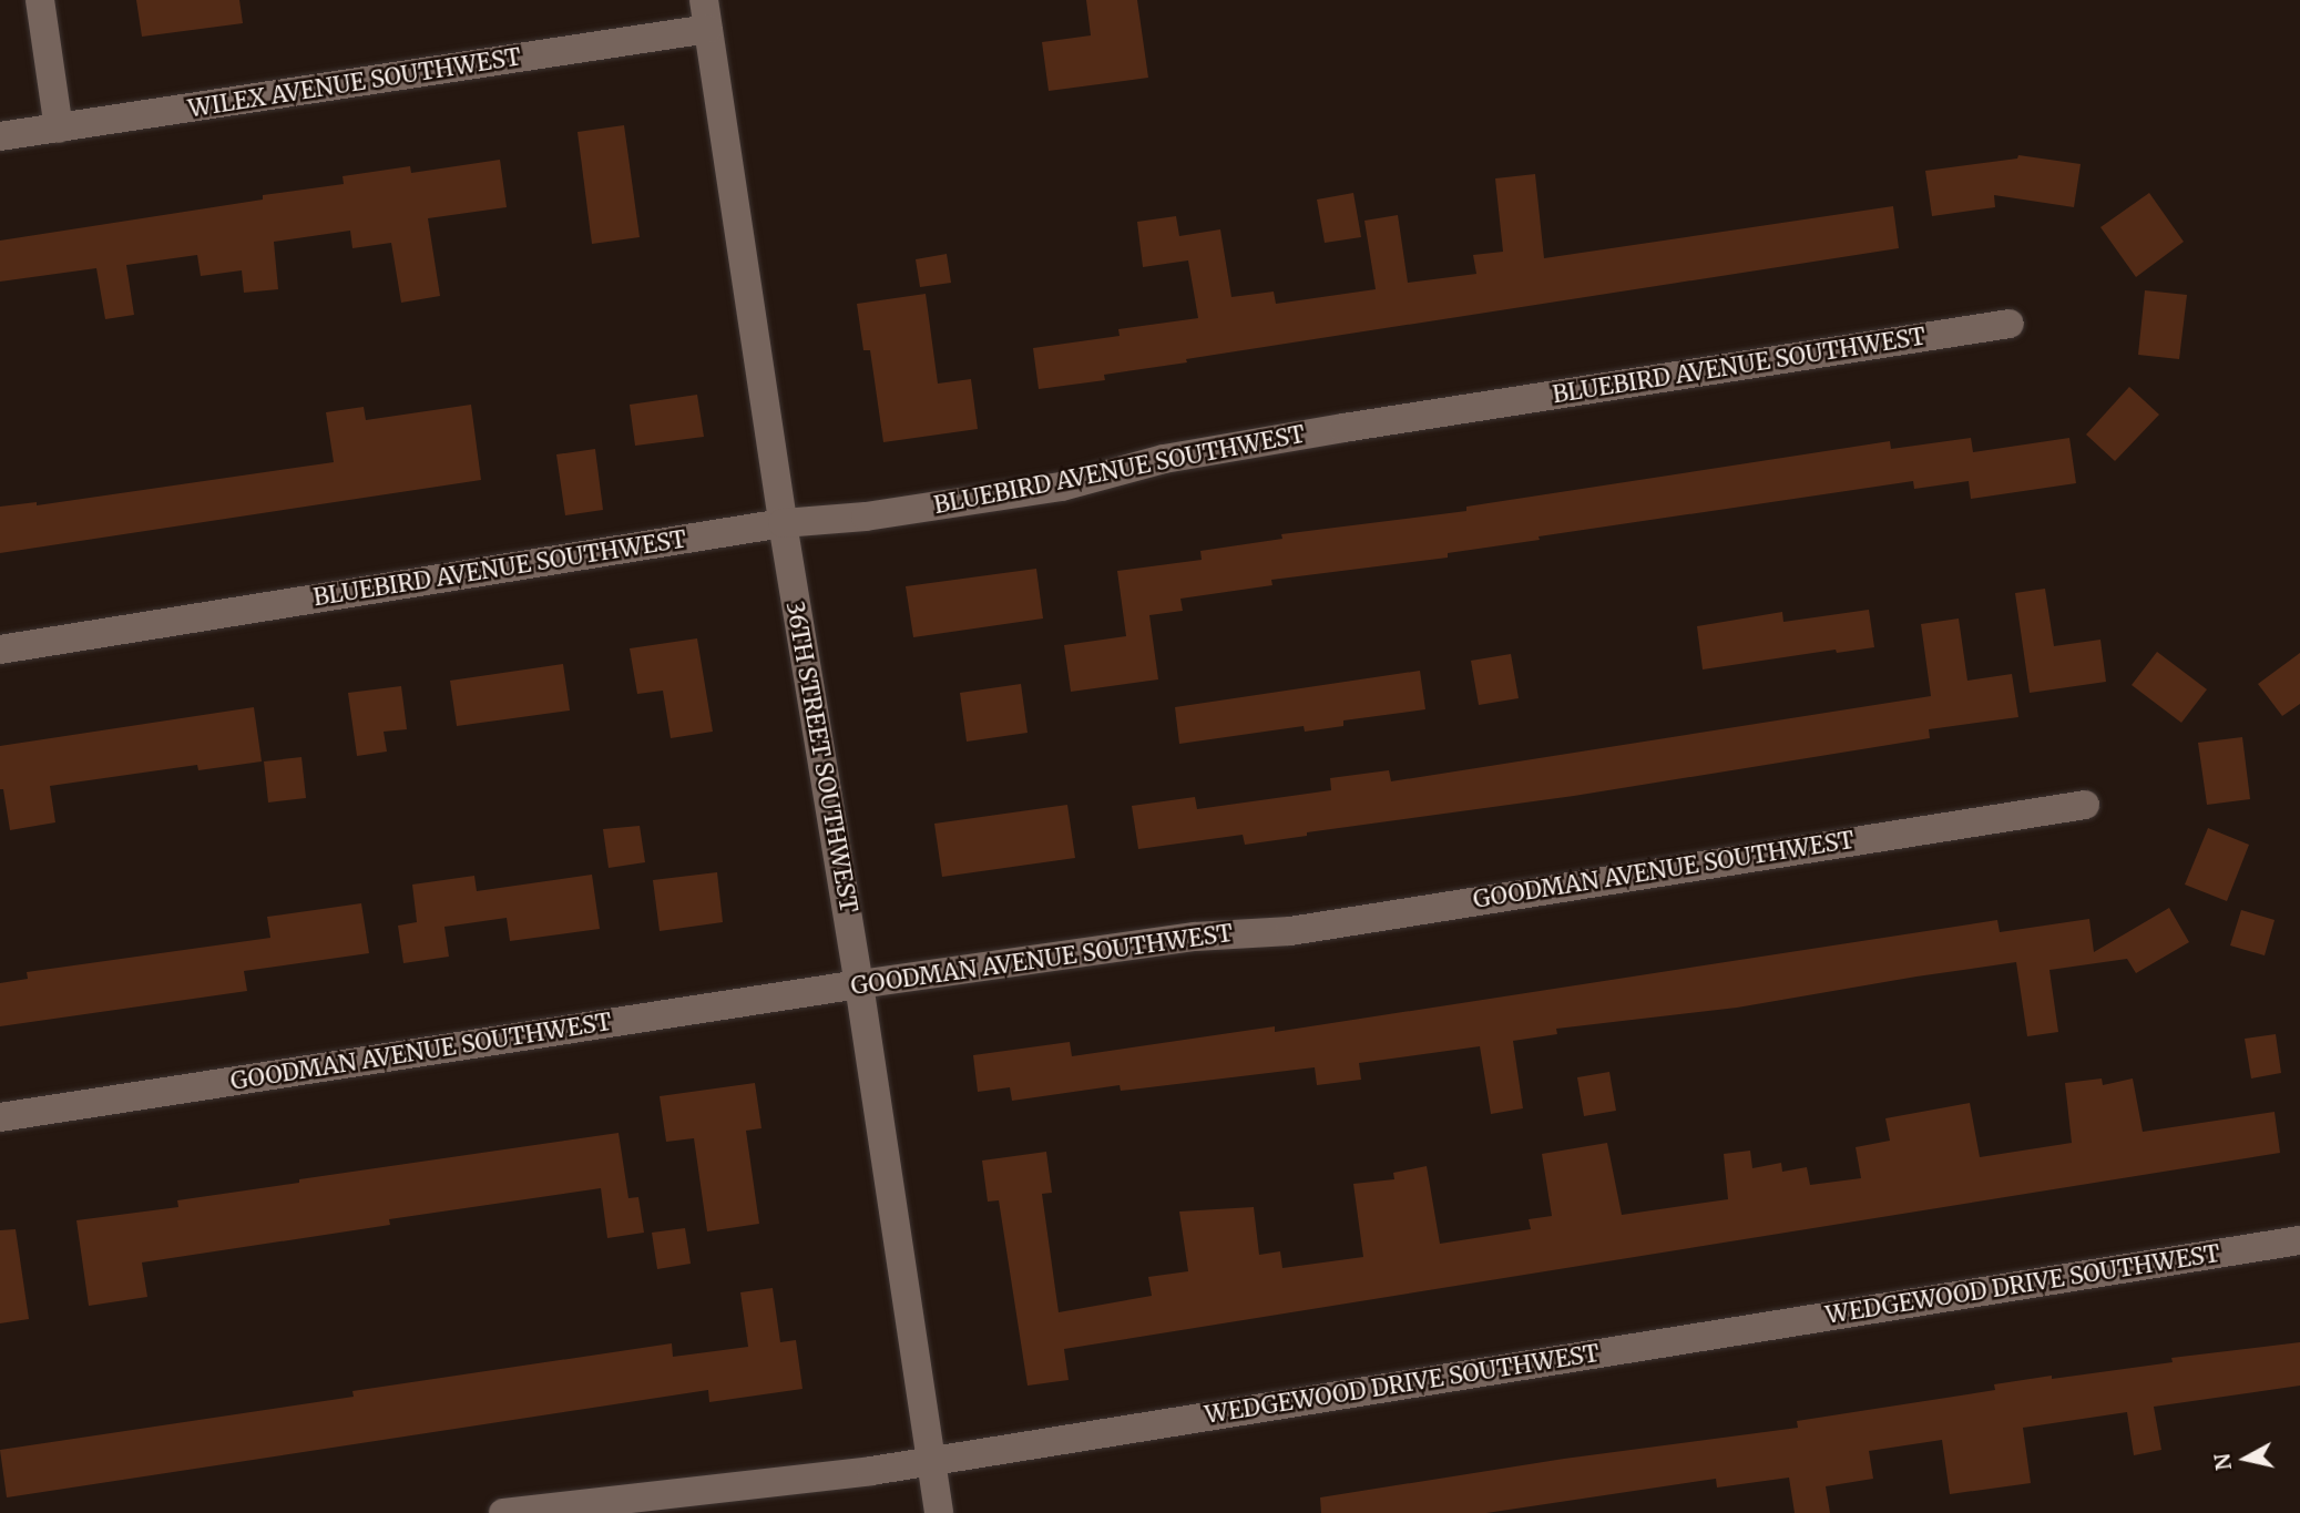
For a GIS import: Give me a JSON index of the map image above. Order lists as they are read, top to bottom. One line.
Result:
{"streets":{"street":["WILEX AVENUE SOUTHWEST","BLUEBIRD AVENUE SOUTHWEST","36TH STREET SOUTHWEST","GOODMAN AVENUE SOUTHWEST","WEDGEWOOD DRIVE SOUTHWEST"]},"crossings":[["WILEX AVENUE SOUTHWEST","36TH STREET SOUTHWEST"],["BLUEBIRD AVENUE SOUTHWEST","36TH STREET SOUTHWEST"],["36TH STREET SOUTHWEST","GOODMAN AVENUE SOUTHWEST"],["36TH STREET SOUTHWEST","WEDGEWOOD DRIVE SOUTHWEST"]],"north":"left"}
